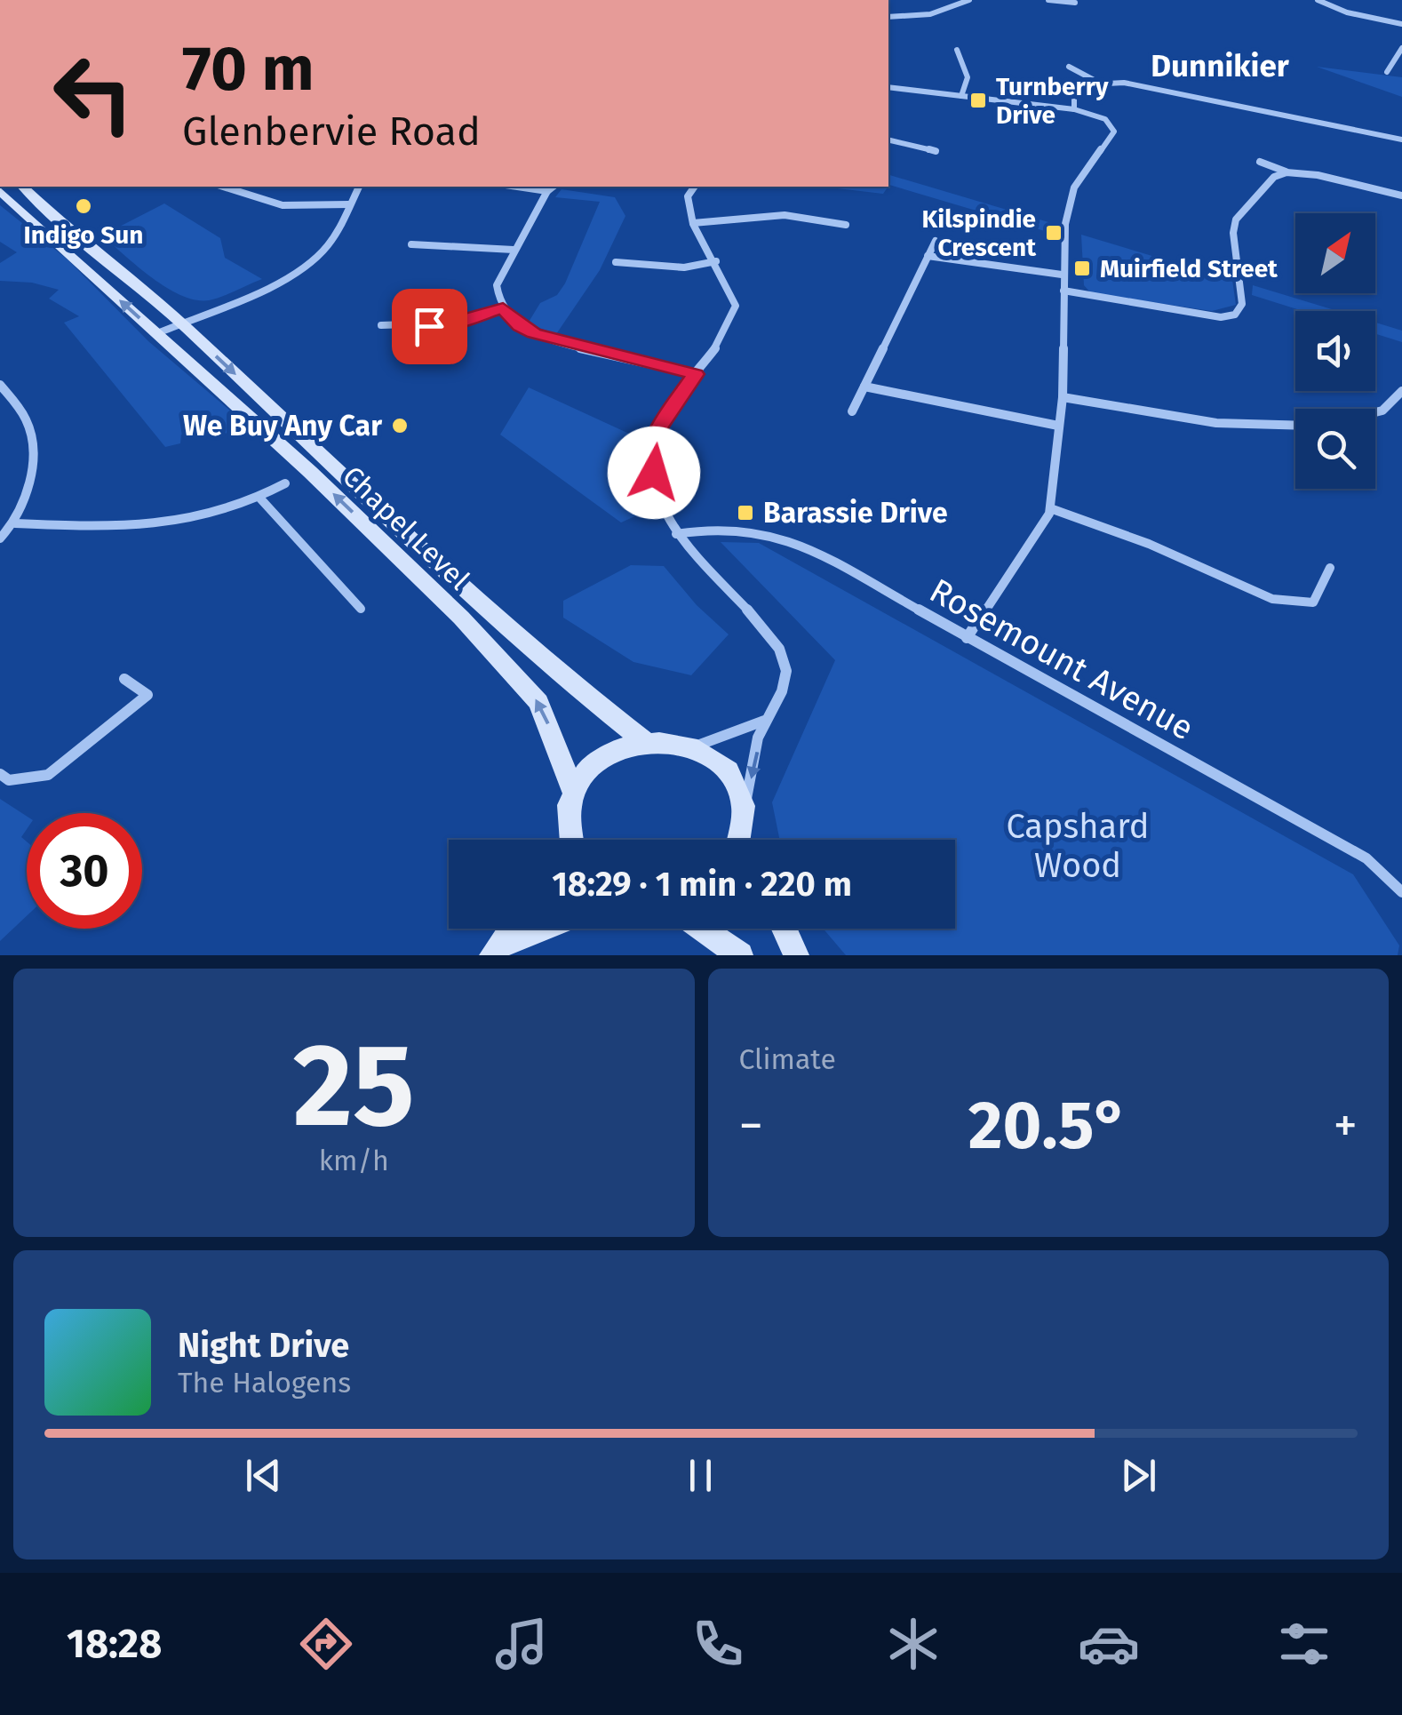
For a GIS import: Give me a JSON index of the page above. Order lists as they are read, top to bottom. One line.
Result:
{"streets":{"main road":["Chapel Level"],"street":["Rosemount Avenue"]},"districts":["Dunnikier"],"parks":["Capshard Wood"],"places":{"transit":["Turnberry Drive","Kilspindie Crescent","Muirfield Street","Barassie Drive"],"other":["Indigo Sun","We Buy Any Car"]},"north":"top right","page":{"turn":["70 m","Glenbervie Road"],"limit":"30","trip":"18:29 · 1 min · 220 m","tile":[["25","km/h"],"Climate"],"heat":["−","20.5°","+"],"song":["Night Drive","The Halogens"],"tabs":"18:28"}}
